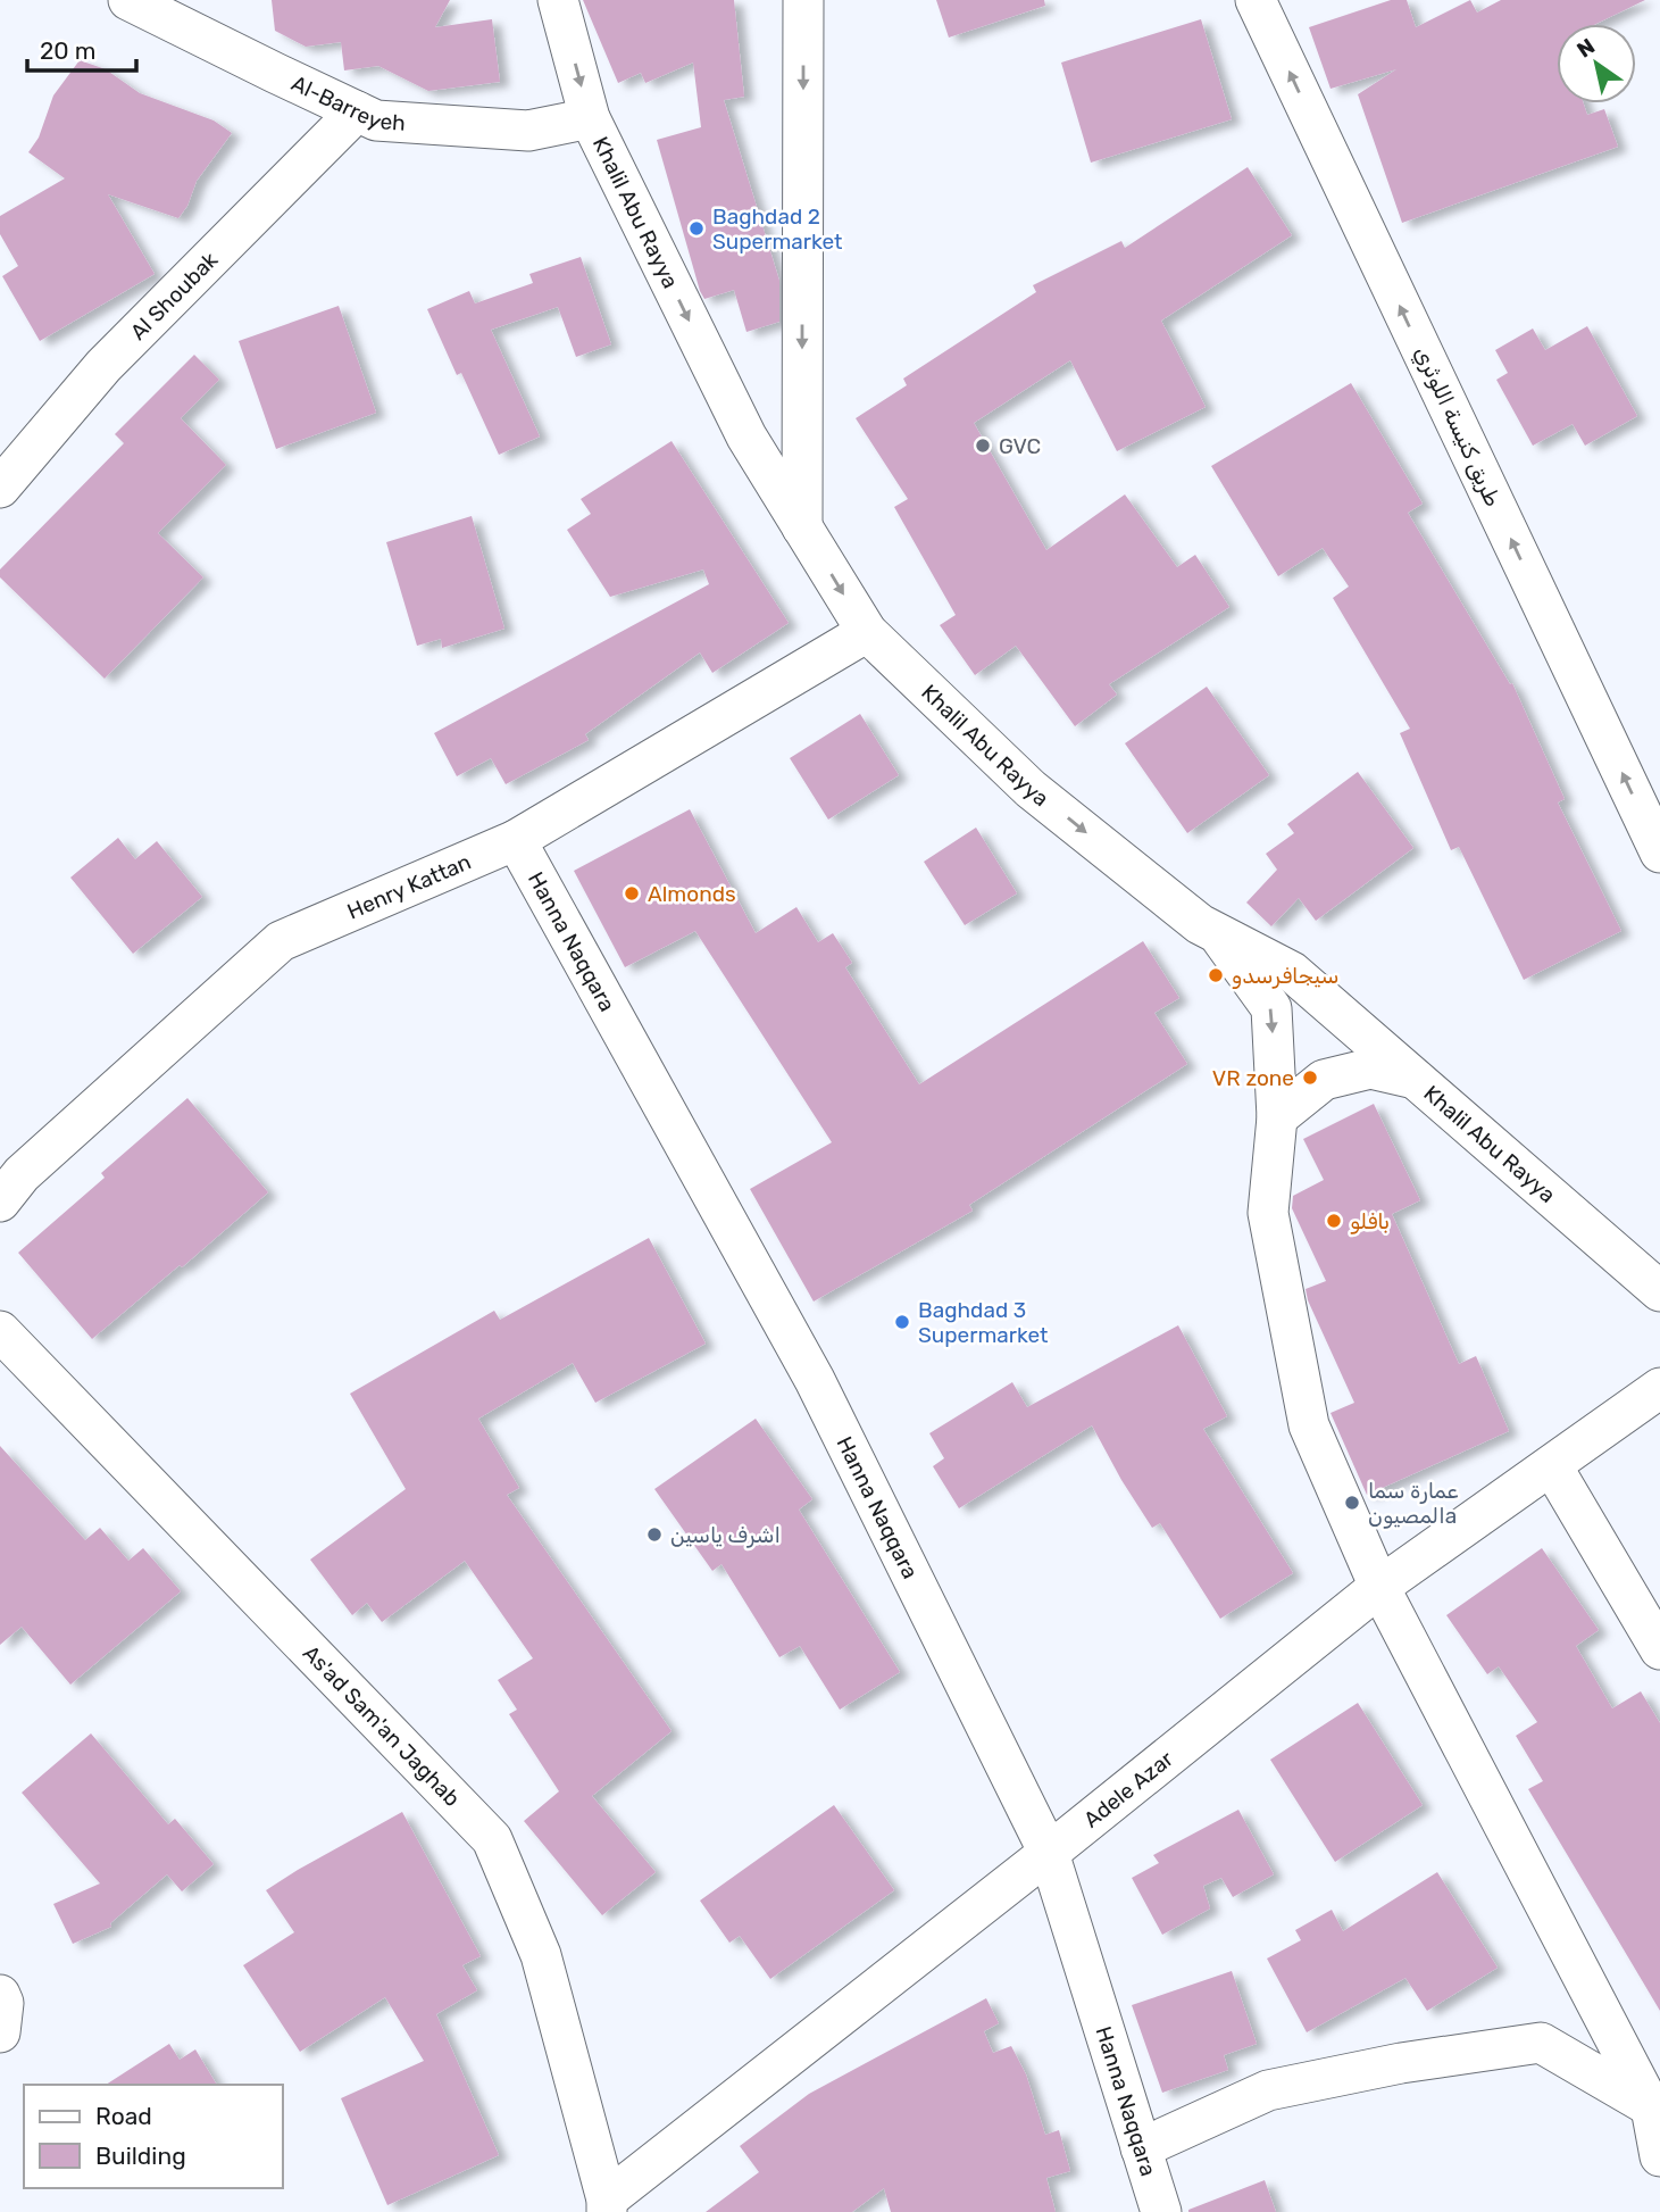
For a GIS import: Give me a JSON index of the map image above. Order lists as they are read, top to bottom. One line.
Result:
{"streets":{"street":["Al-Barreyeh","Khalil Abu Rayya","Al Shoubak","طريق كنيسة اللوثري","Henry Kattan","Hanna Naqqara","As'ad Sam'an Jaghab","Adele Azar"]},"crossings":[["Al-Barreyeh","Khalil Abu Rayya"],["Al-Barreyeh","Al Shoubak"],["Khalil Abu Rayya","Henry Kattan"],["Henry Kattan","Hanna Naqqara"],["Hanna Naqqara","Adele Azar"],["As'ad Sam'an Jaghab","Adele Azar"]],"one_way":["Khalil Abu Rayya","طريق كنيسة اللوثري"],"places":["Baghdad 2 Supermarket","GVC","Almonds","سيجافرسدو","VR zone","بافلو","Baghdad 3 Supermarket","عمارة سما المصيونa","اشرف ياسين"],"legend":["Road","Building"],"scale_bar":"20 m","north":"top left"}
